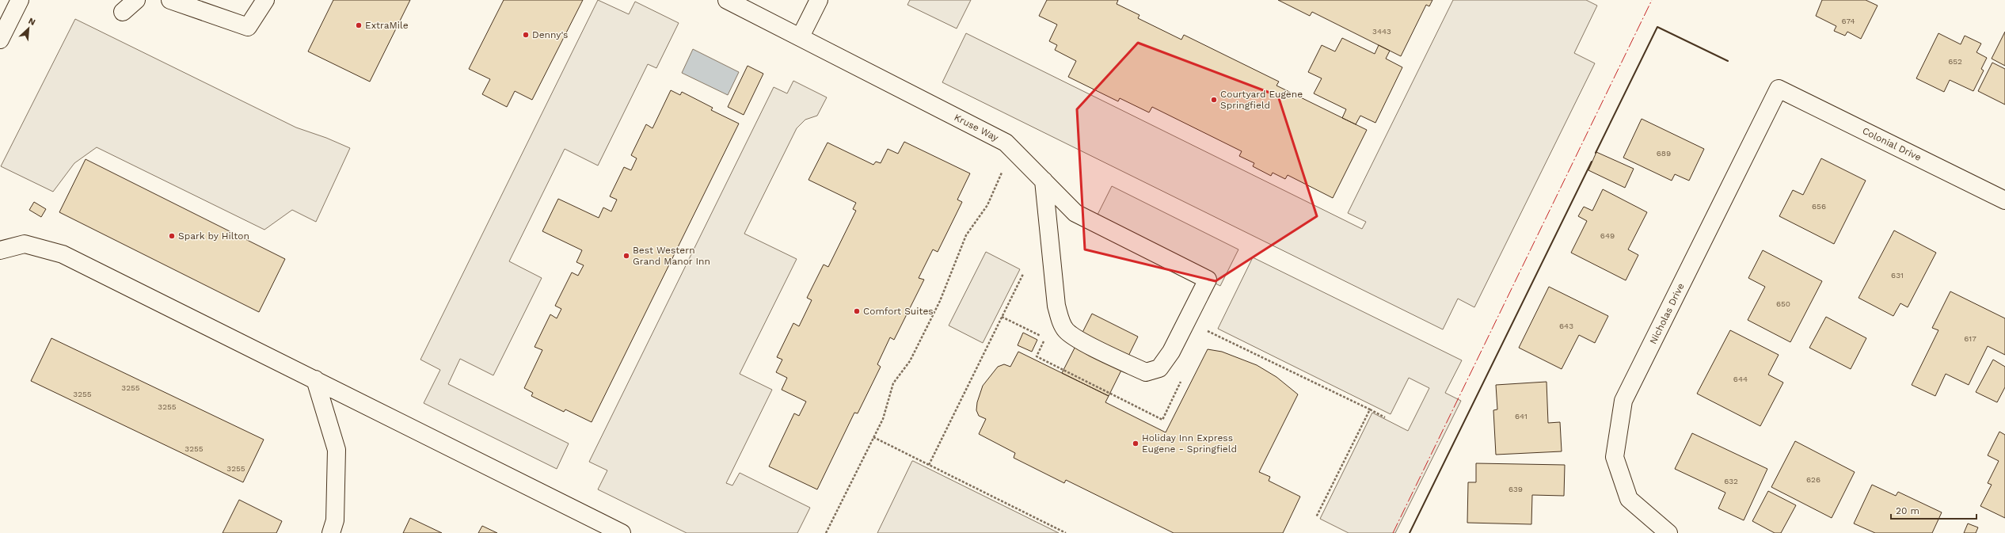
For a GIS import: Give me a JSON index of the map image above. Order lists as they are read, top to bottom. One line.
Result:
{"streets":{"street":["Kruse Way","Colonial Drive","Nicholas Drive"]},"crossings":[["Colonial Drive","Nicholas Drive"]],"places":["ExtraMile","Denny's","Courtyard Eugene Springfield","Spark by Hilton","Best Western Grand Manor Inn","Comfort Suites","Holiday Inn Express Eugene - Springfield"],"house_numbers":["674","3443","652","689","656","649","631","650","643","617","644","3255","3255","3255","641","3255","3255","626","632","639"],"scale_bar":"20 m","north":"top right"}
